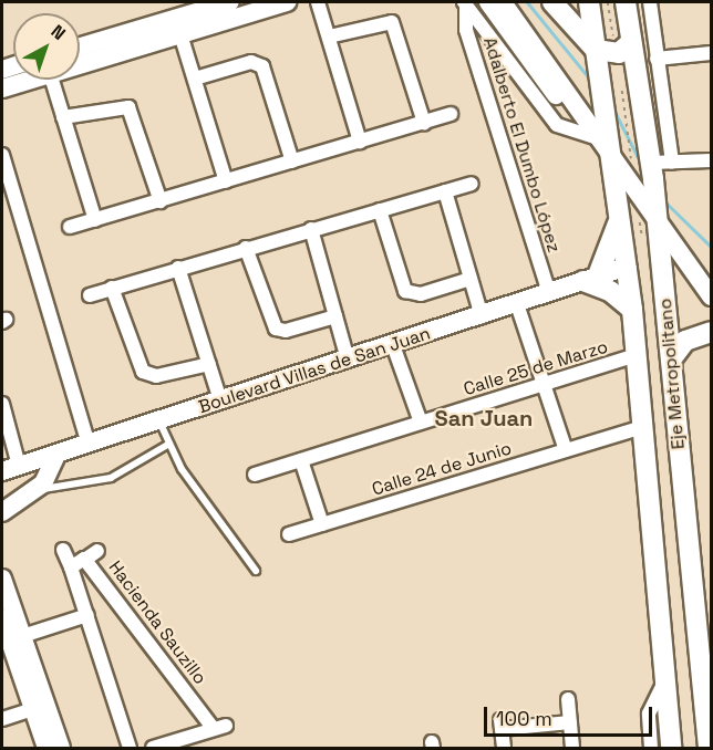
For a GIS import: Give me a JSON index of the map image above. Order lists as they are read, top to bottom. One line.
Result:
{"streets":{"main road":["Eje Metropolitano"],"street":["Adalberto El Dumbo López","Calle 25 de Marzo","Boulevard Villas de San Juan","Calle 24 de Junio","Hacienda Sauzillo"]},"crossings":[["Adalberto El Dumbo López","Boulevard Villas de San Juan"],["Calle 25 de Marzo","Eje Metropolitano"],["Boulevard Villas de San Juan","Eje Metropolitano"],["Eje Metropolitano","Calle 24 de Junio"]],"districts":["San Juan"],"scale_bar":"100 m","north":"top right"}
